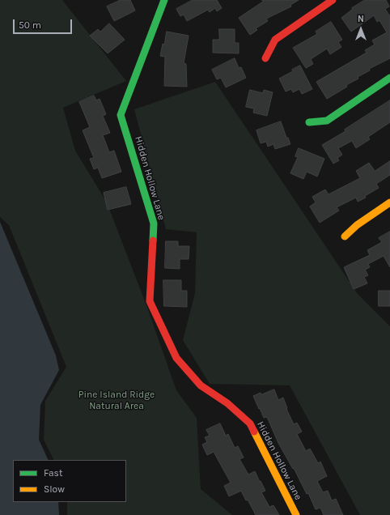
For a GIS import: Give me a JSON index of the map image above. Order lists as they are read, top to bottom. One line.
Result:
{"streets":{"street":["Hidden Hollow Lane"]},"parks":["Pine Island Ridge Natural Area"],"legend":["Fast","Slow"],"scale_bar":"50 m","north":"top"}
